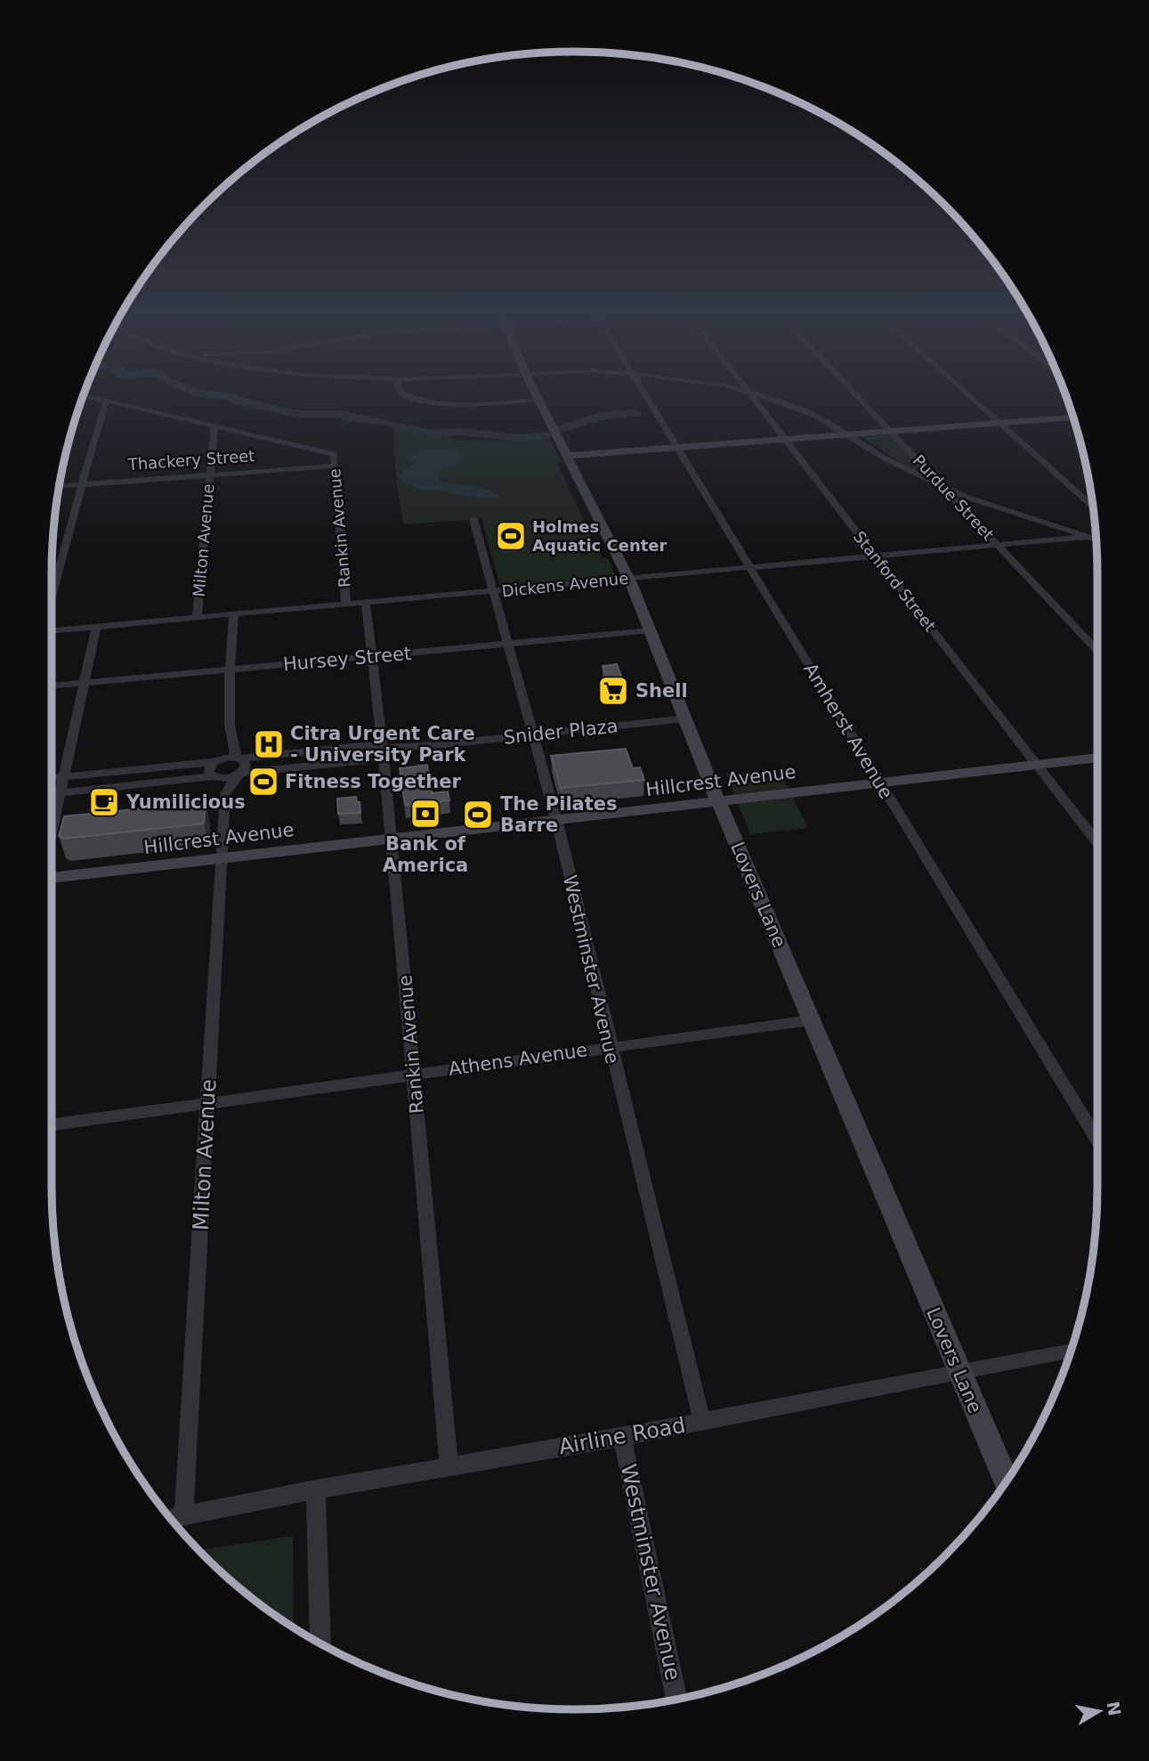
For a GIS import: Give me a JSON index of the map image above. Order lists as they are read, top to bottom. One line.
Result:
{"streets":{"main road":["Hillcrest Avenue","Lovers Lane"],"street":["Thackery Street","Purdue Street","Rankin Avenue","Milton Avenue","Stanford Street","Dickens Avenue","Hursey Street","Amherst Avenue","Snider Plaza","Westminster Avenue","Athens Avenue","Airline Road"]},"crossings":[["Thackery Street","Rankin Avenue"],["Thackery Street","Milton Avenue"],["Purdue Street","Dickens Avenue"],["Rankin Avenue","Milton Avenue"],["Rankin Avenue","Dickens Avenue"],["Rankin Avenue","Hursey Street"],["Rankin Avenue","Snider Plaza"],["Rankin Avenue","Hillcrest Avenue"],["Rankin Avenue","Athens Avenue"],["Rankin Avenue","Airline Road"],["Milton Avenue","Dickens Avenue"],["Milton Avenue","Hillcrest Avenue"],["Milton Avenue","Athens Avenue"],["Milton Avenue","Airline Road"],["Stanford Street","Dickens Avenue"],["Stanford Street","Hillcrest Avenue"],["Dickens Avenue","Amherst Avenue"],["Dickens Avenue","Lovers Lane"],["Dickens Avenue","Westminster Avenue"],["Hursey Street","Lovers Lane"],["Hursey Street","Westminster Avenue"],["Amherst Avenue","Hillcrest Avenue"],["Snider Plaza","Lovers Lane"],["Snider Plaza","Westminster Avenue"],["Hillcrest Avenue","Lovers Lane"],["Hillcrest Avenue","Westminster Avenue"],["Lovers Lane","Athens Avenue"],["Lovers Lane","Airline Road"],["Westminster Avenue","Athens Avenue"],["Westminster Avenue","Airline Road"]],"places":{"sports":["Holmes Aquatic Center","Fitness Together","The Pilates Barre"],"supermarket":["Shell"],"hospital":["Citra Urgent Care - University Park"],"cafe":["Yumilicious"],"bank":["Bank of America"]},"north":"right"}
